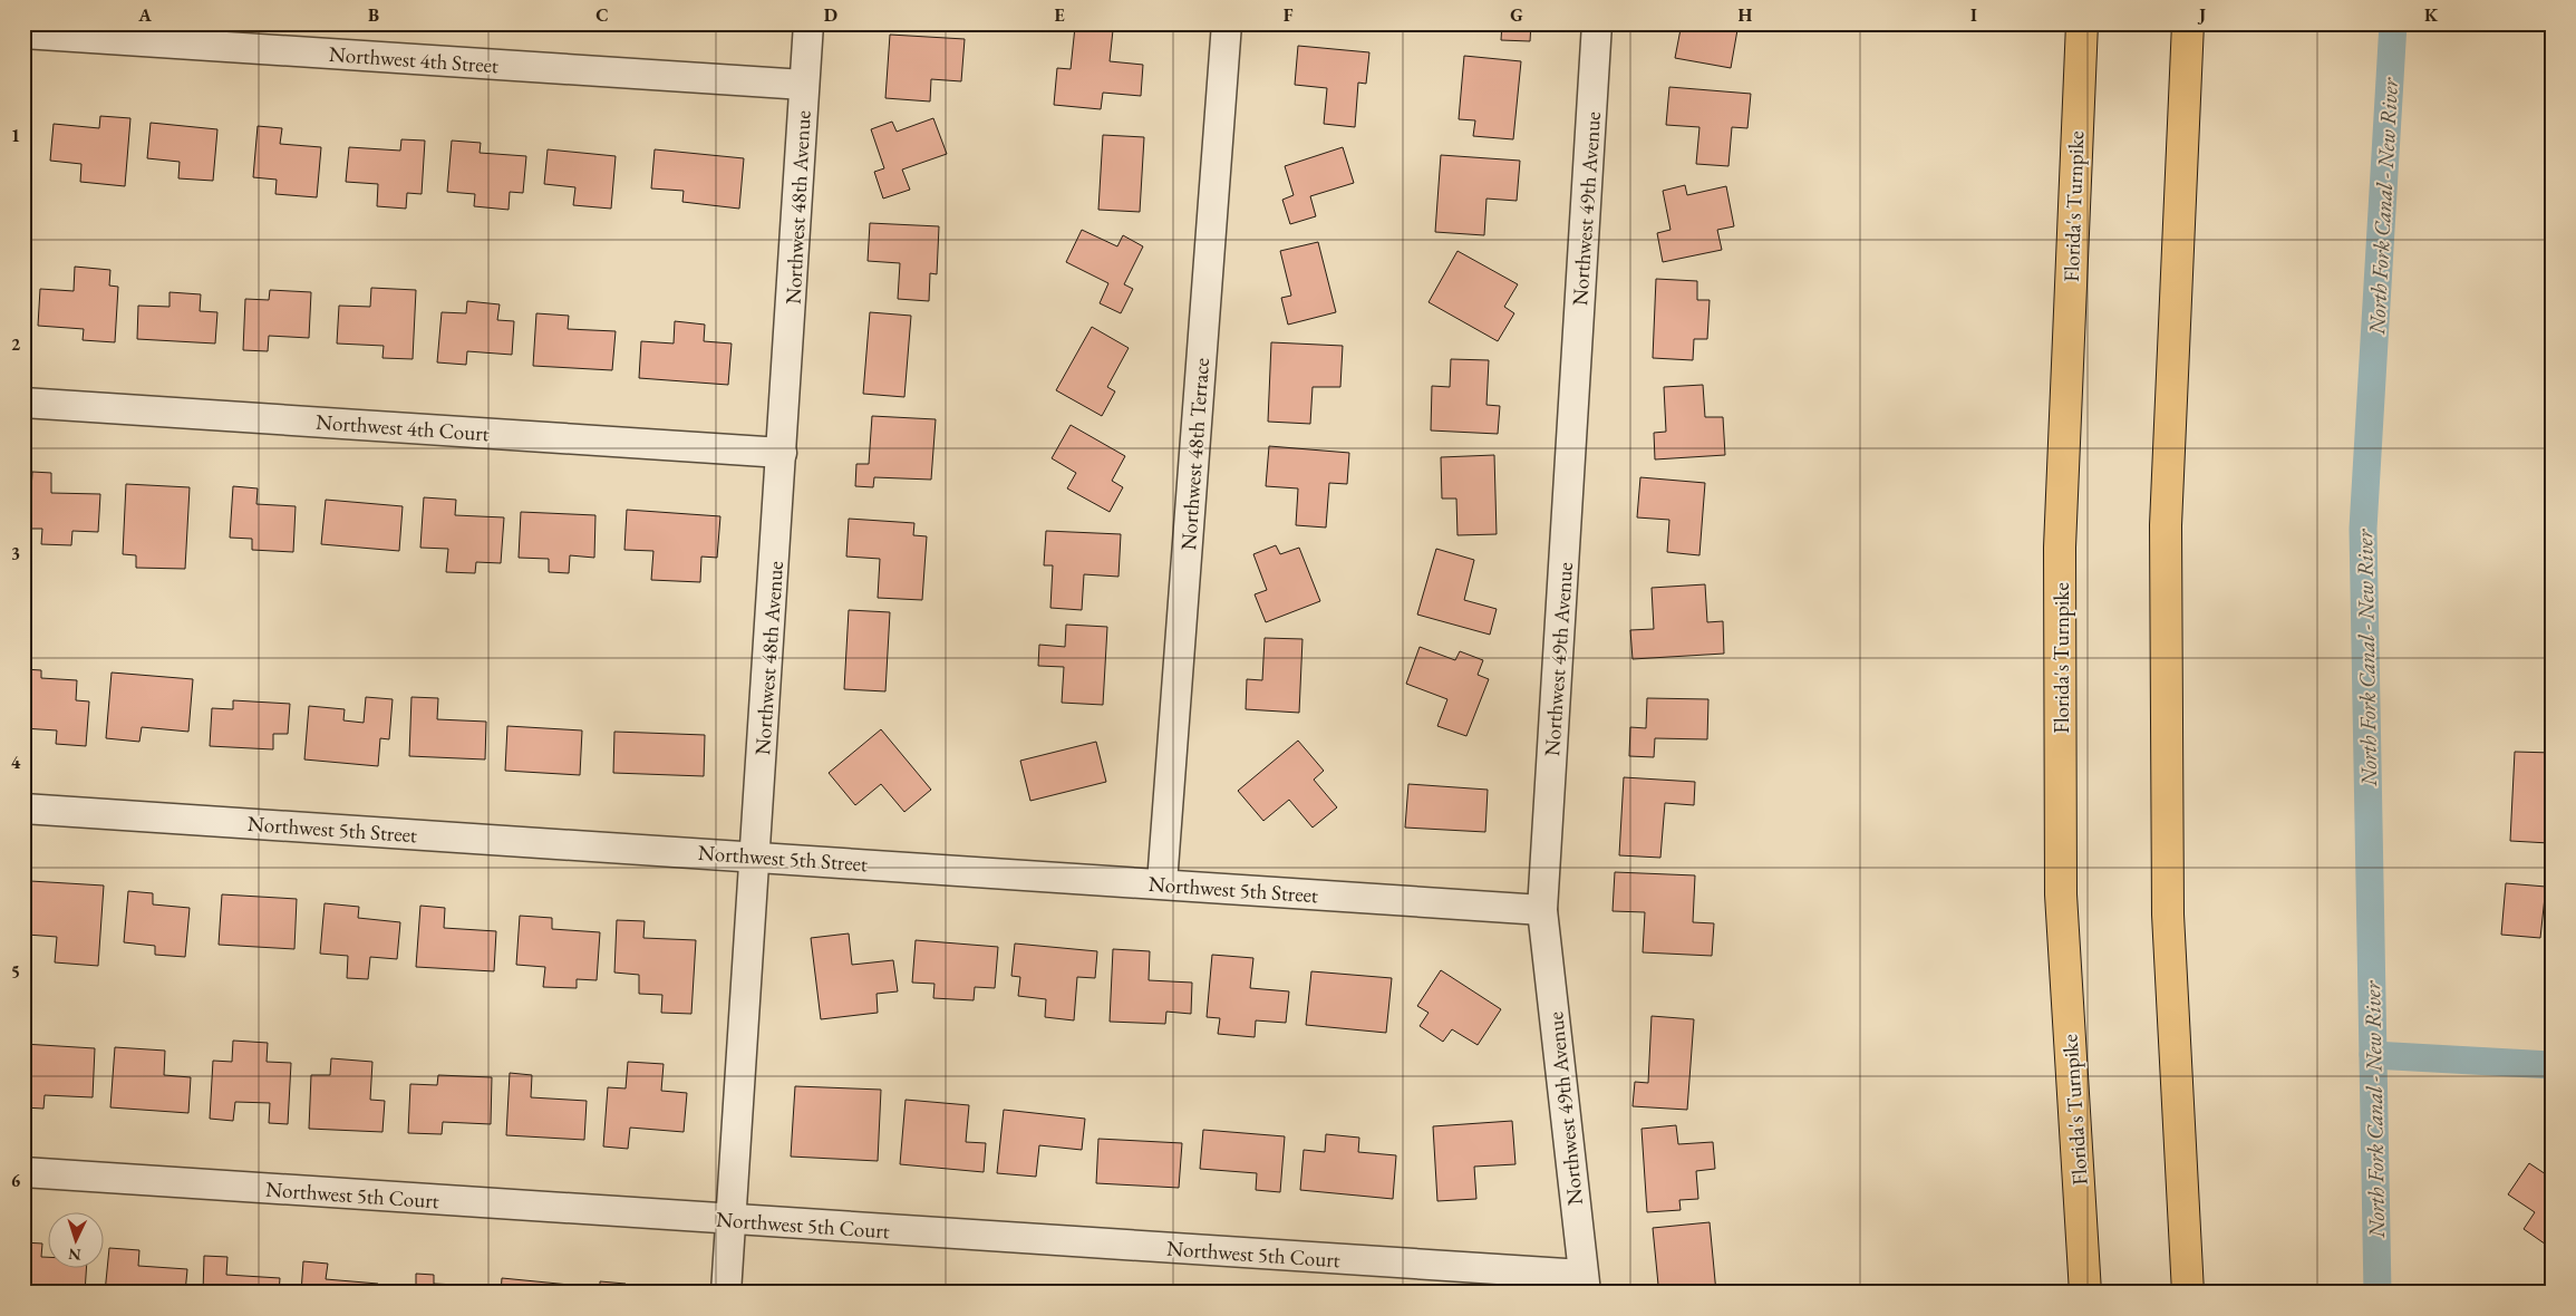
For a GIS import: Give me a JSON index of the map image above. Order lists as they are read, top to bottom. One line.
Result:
{"streets":{"highway":["Florida's Turnpike"],"street":["Northwest 4th Street","Northwest 48th Avenue","Northwest 49th Avenue","Northwest 4th Court","Northwest 48th Terrace","Northwest 5th Street","Northwest 5th Court"]},"crossings":[["Northwest 4th Street","Northwest 48th Avenue"],["Northwest 48th Avenue","Northwest 4th Court"],["Northwest 48th Avenue","Northwest 5th Street"],["Northwest 48th Avenue","Northwest 5th Court"],["Northwest 49th Avenue","Northwest 5th Street"],["Northwest 49th Avenue","Northwest 5th Court"],["Northwest 48th Terrace","Northwest 5th Street"]],"water":["North Fork Canal - New River"],"north":"bottom","grid":{"columns":["A","B","C","D","E","F","G","H","I","J","K"],"rows":["1","2","3","4","5","6"]}}
